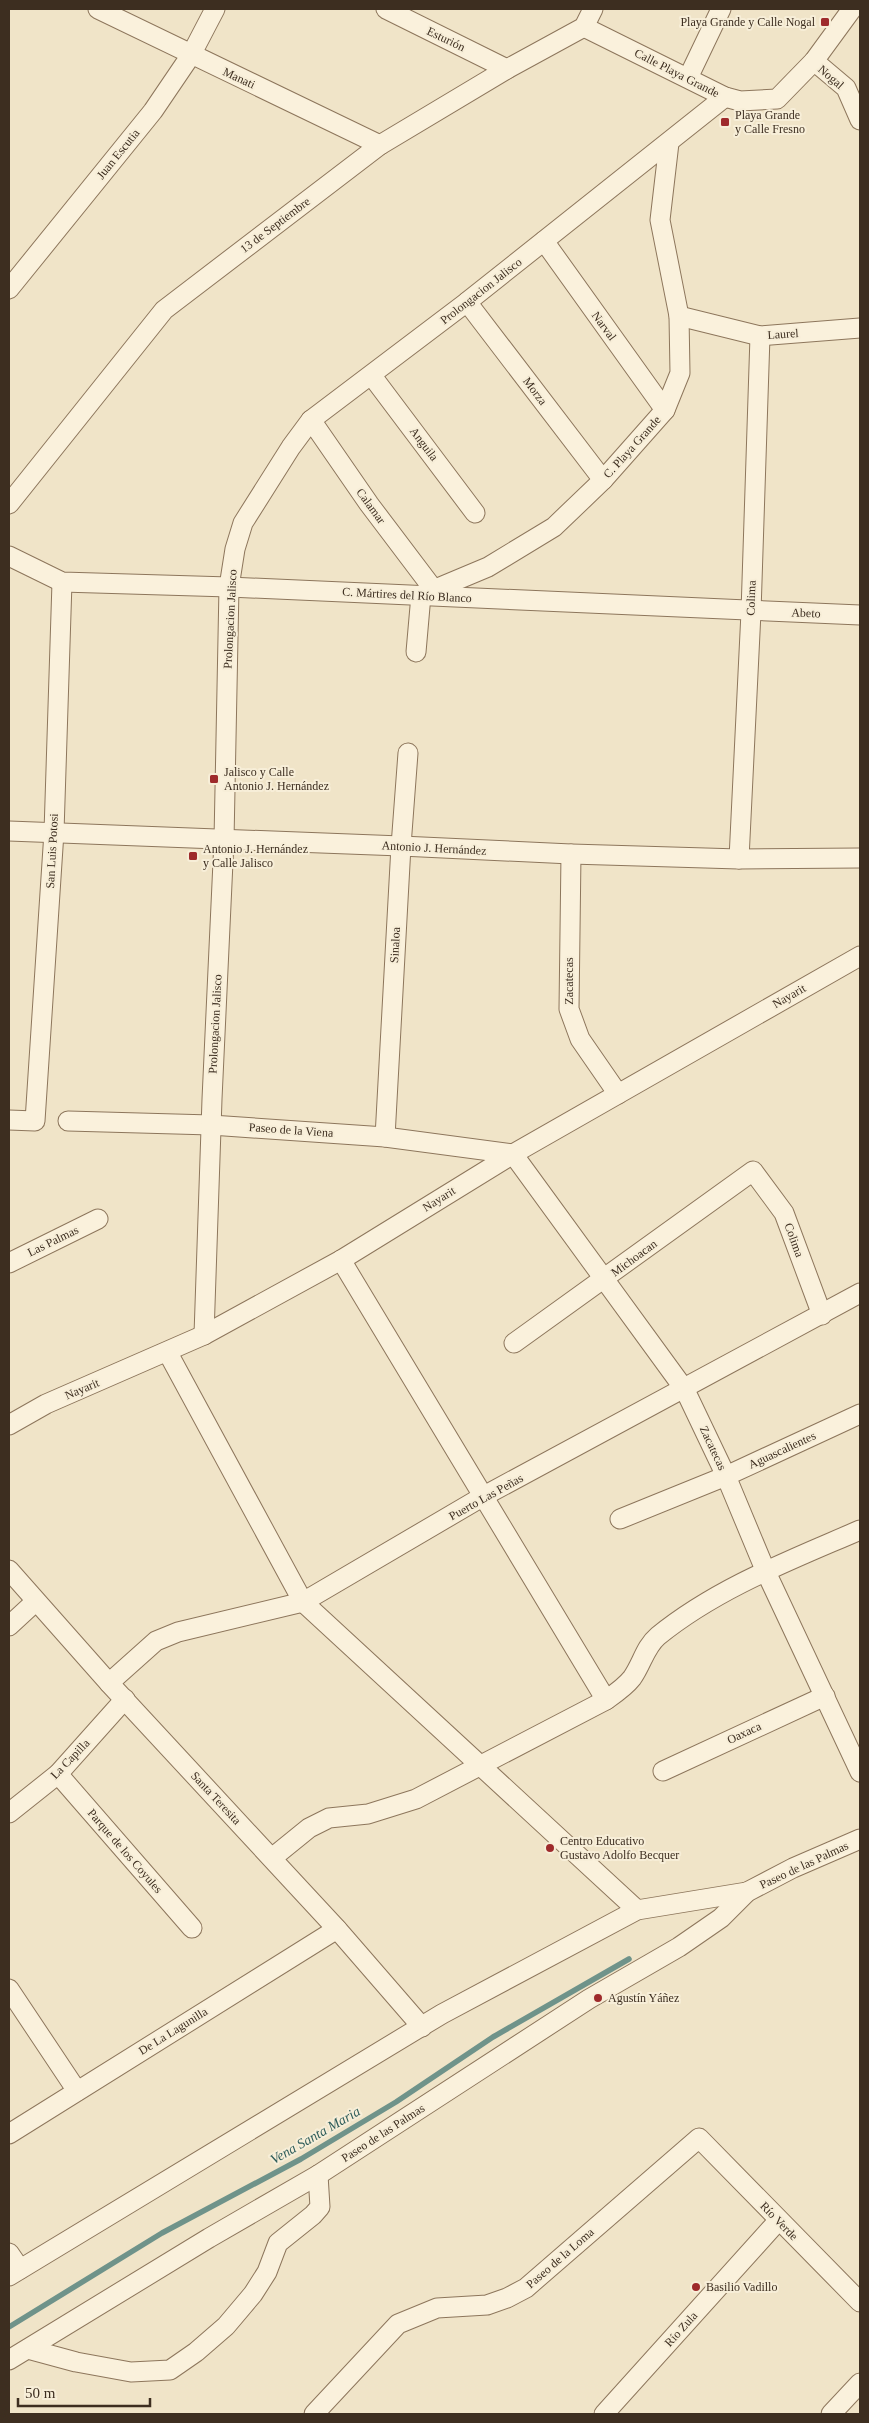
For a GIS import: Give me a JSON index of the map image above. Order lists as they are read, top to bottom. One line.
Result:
{"streets":{"street":["Esturión","Calle Playa Grande","Nogal","Manati","Juan Escutia","13 de Septiembre","Prolongacion Jalisco","Narval","Laurel","Morza","Anguila","C. Playa Grande","Calamar","C. Mártires del Río Blanco","Colima","Abeto","Antonio J. Hernández","San Luis Potosi","Sinaloa","Zacatecas","Nayarit","Paseo de la Viena","Las Palmas","Michoacan","Aguascalientes","Puerto Las Peñas","Oaxaca","La Capilla","Santa Teresita","Parque de los Coyules","Paseo de las Palmas","De La Lagunilla","Río Verde","Paseo de la Loma","Río Zula"]},"crossings":[["Esturión","13 de Septiembre"],["Calle Playa Grande","Nogal"],["Calle Playa Grande","13 de Septiembre"],["Calle Playa Grande","Prolongacion Jalisco"],["Manati","Juan Escutia"],["Manati","13 de Septiembre"],["Prolongacion Jalisco","Narval"],["Prolongacion Jalisco","Morza"],["Prolongacion Jalisco","Anguila"],["Prolongacion Jalisco","C. Playa Grande"],["Prolongacion Jalisco","Calamar"],["Prolongacion Jalisco","C. Mártires del Río Blanco"],["Prolongacion Jalisco","Antonio J. Hernández"],["Prolongacion Jalisco","Nayarit"],["Prolongacion Jalisco","Paseo de la Viena"],["Narval","C. Playa Grande"],["Laurel","C. Playa Grande"],["Laurel","Colima"],["Morza","C. Playa Grande"],["C. Playa Grande","Calamar"],["C. Playa Grande","C. Mártires del Río Blanco"],["Calamar","C. Mártires del Río Blanco"],["C. Mártires del Río Blanco","Colima"],["C. Mártires del Río Blanco","Abeto"],["C. Mártires del Río Blanco","San Luis Potosi"],["Colima","Abeto"],["Colima","Antonio J. Hernández"],["Colima","Michoacan"],["Colima","Puerto Las Peñas"],["Antonio J. Hernández","San Luis Potosi"],["Antonio J. Hernández","Sinaloa"],["Antonio J. Hernández","Zacatecas"],["Sinaloa","Paseo de la Viena"],["Zacatecas","Nayarit"],["Zacatecas","Paseo de la Viena"],["Zacatecas","Michoacan"],["Zacatecas","Aguascalientes"],["Zacatecas","Puerto Las Peñas"],["Zacatecas","Oaxaca"],["Nayarit","Paseo de la Viena"],["Puerto Las Peñas","Santa Teresita"],["La Capilla","Santa Teresita"],["La Capilla","Parque de los Coyules"],["Santa Teresita","Paseo de las Palmas"],["Santa Teresita","De La Lagunilla"],["Río Verde","Paseo de la Loma"],["Río Verde","Río Zula"]],"water":["Vena Santa Maria"],"places":{"transit":["Playa Grande y Calle Nogal","Playa Grande y Calle Fresno","Jalisco y Calle Antonio J. Hernández","Antonio J. Hernández y Calle Jalisco"],"other":["Centro Educativo Gustavo Adolfo Becquer","Agustín Yáñez","Basilio Vadillo"]},"scale_bar":"50 m"}
